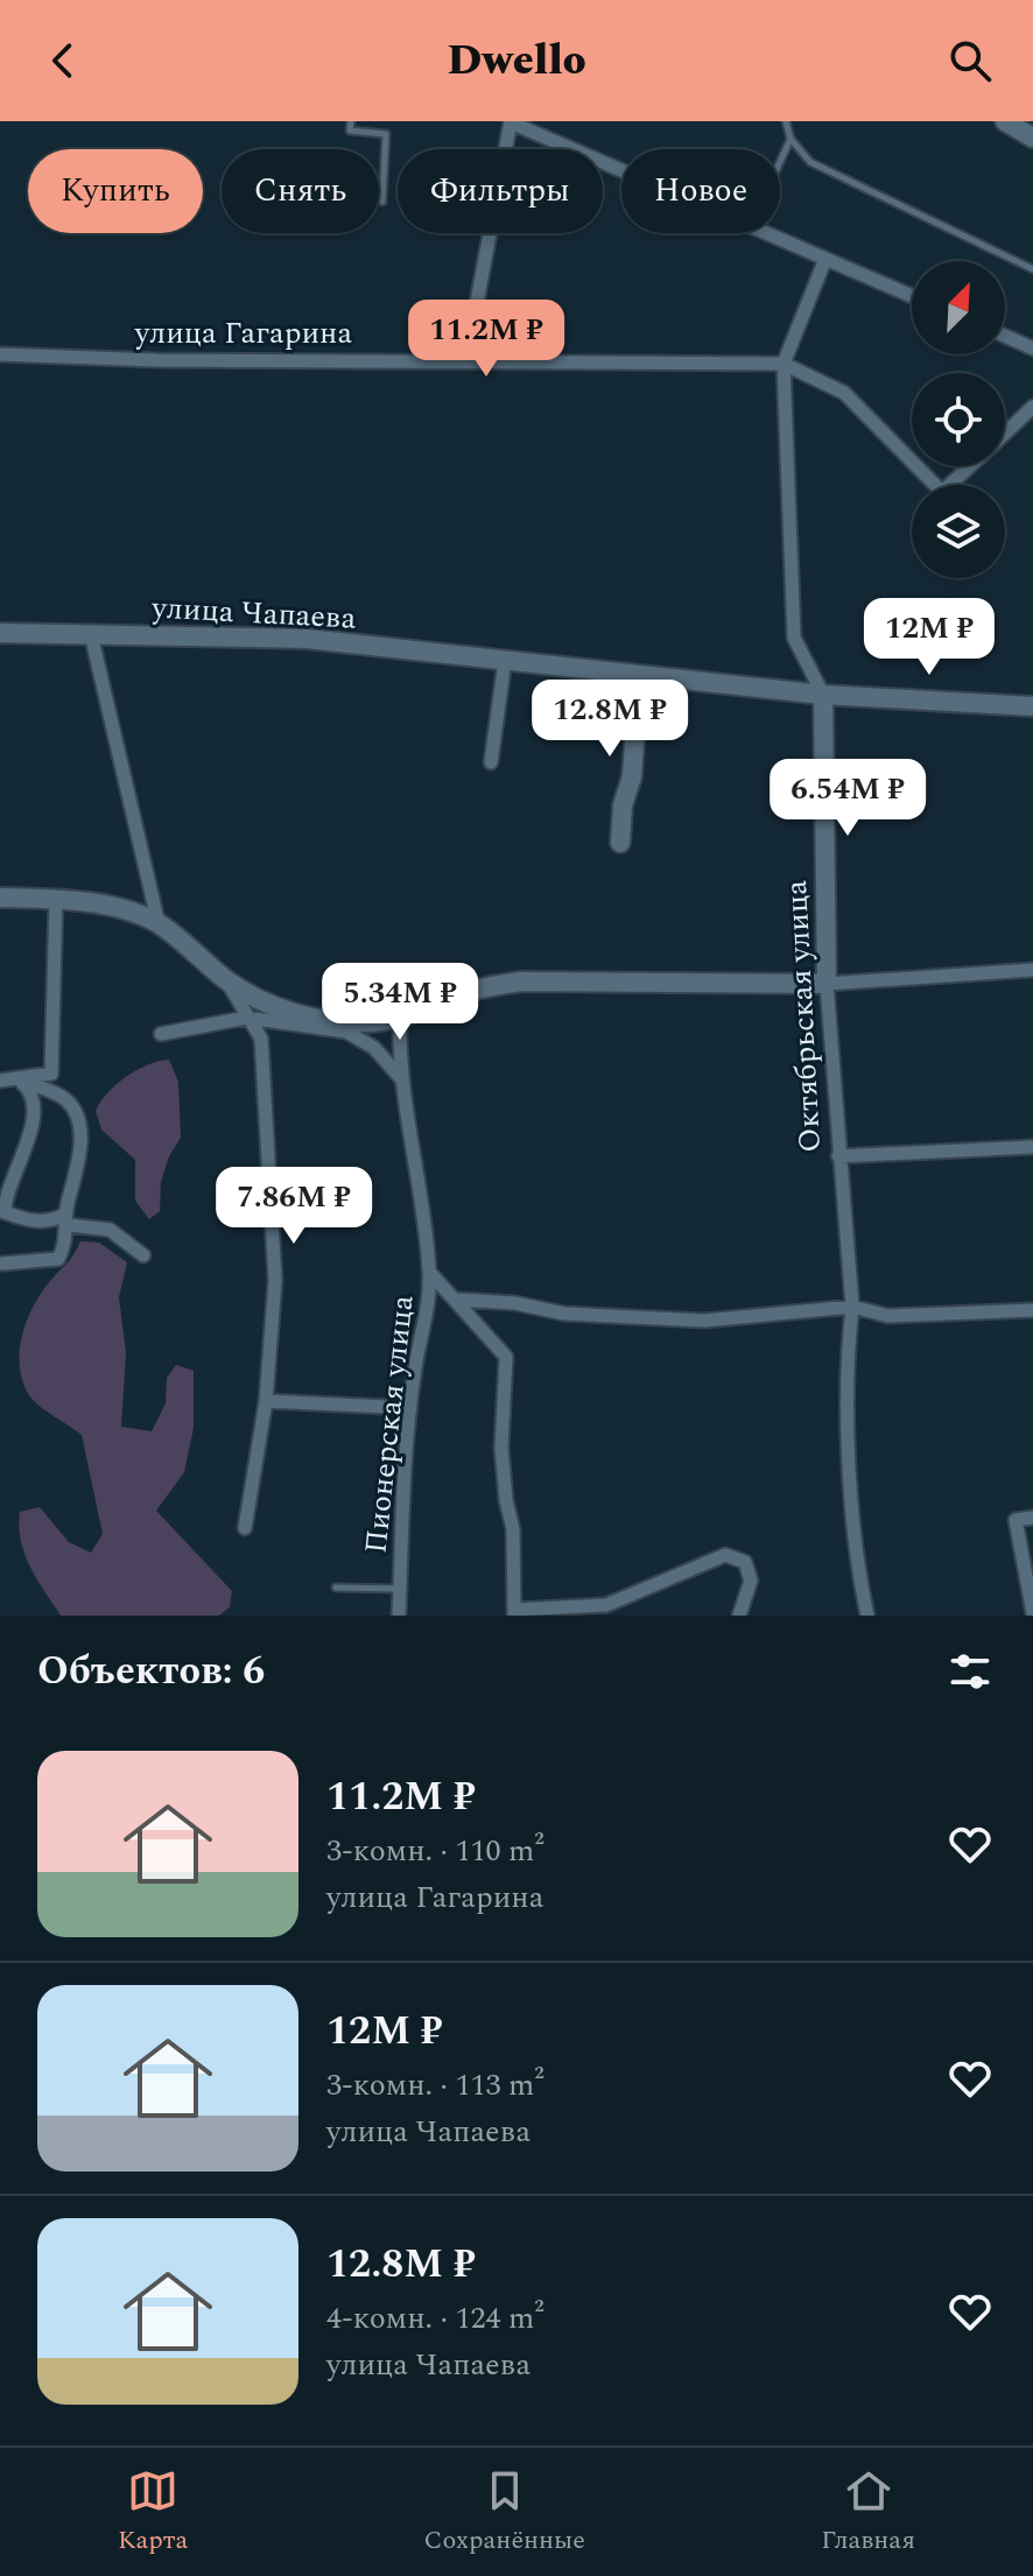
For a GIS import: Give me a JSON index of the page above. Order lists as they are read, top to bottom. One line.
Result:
{"streets":{"main road":["улица Чапаева","Октябрьская улица"],"street":["улица Гагарина","Пионерская улица"]},"crossings":[["улица Гагарина","Октябрьская улица"],["улица Чапаева","Октябрьская улица"]],"north":"top right","page":{"header":"Dwello","chip":["Купить","Снять","Фильтры","Новое"],"price":["11.2M ₽","12M ₽","12.8M ₽","6.54M ₽","5.34M ₽","7.86M ₽"],"heading":"Объектов: 6","list":[{"name":"11.2M ₽","note":"3-комн. · 110 m² · улица Гагарина"},{"name":"12M ₽","note":"3-комн. · 113 m² · улица Чапаева"},{"name":"12.8M ₽","note":"4-комн. · 124 m² · улица Чапаева"}],"tabs":["Карта","Сохранённые","Главная"]}}
